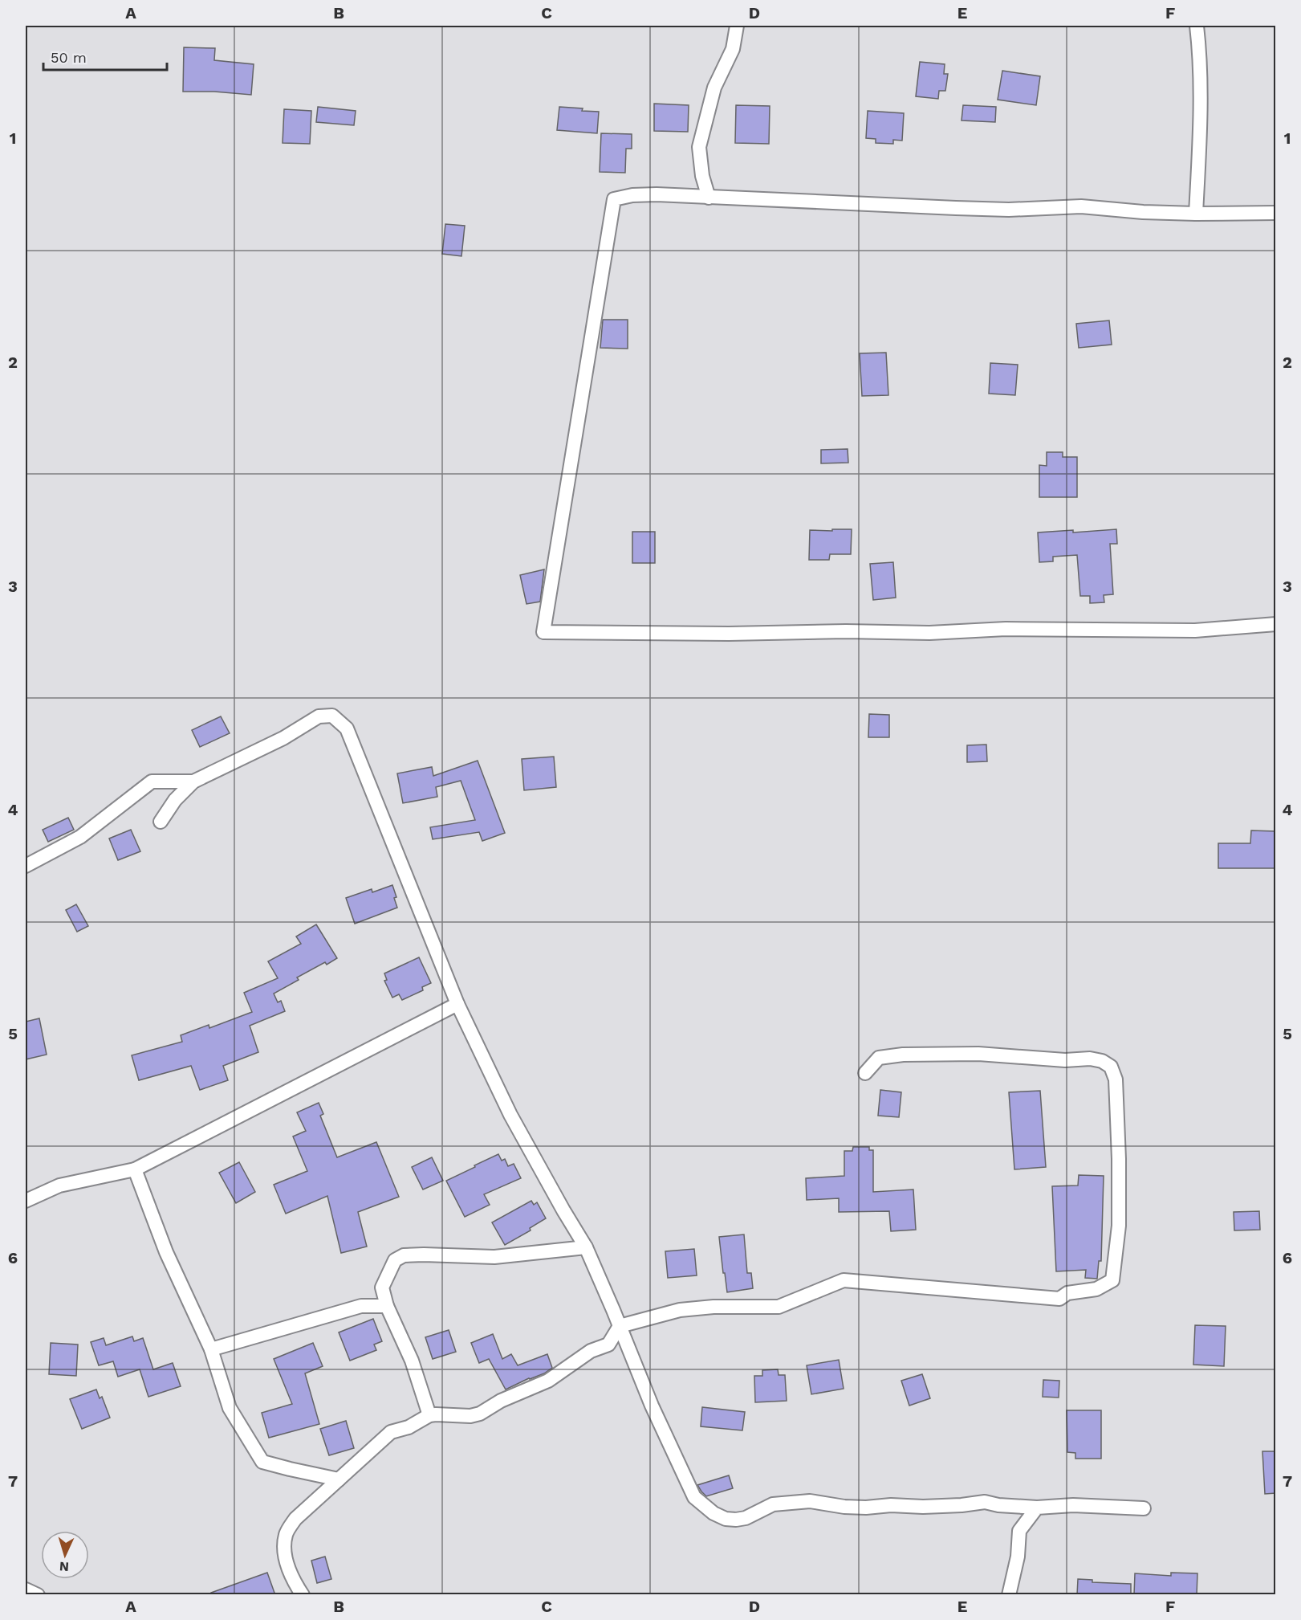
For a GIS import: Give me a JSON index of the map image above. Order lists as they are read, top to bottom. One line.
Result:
{"scale_bar":"50 m","north":"bottom","grid":{"columns":["A","B","C","D","E","F"],"rows":["1","2","3","4","5","6","7"]}}
